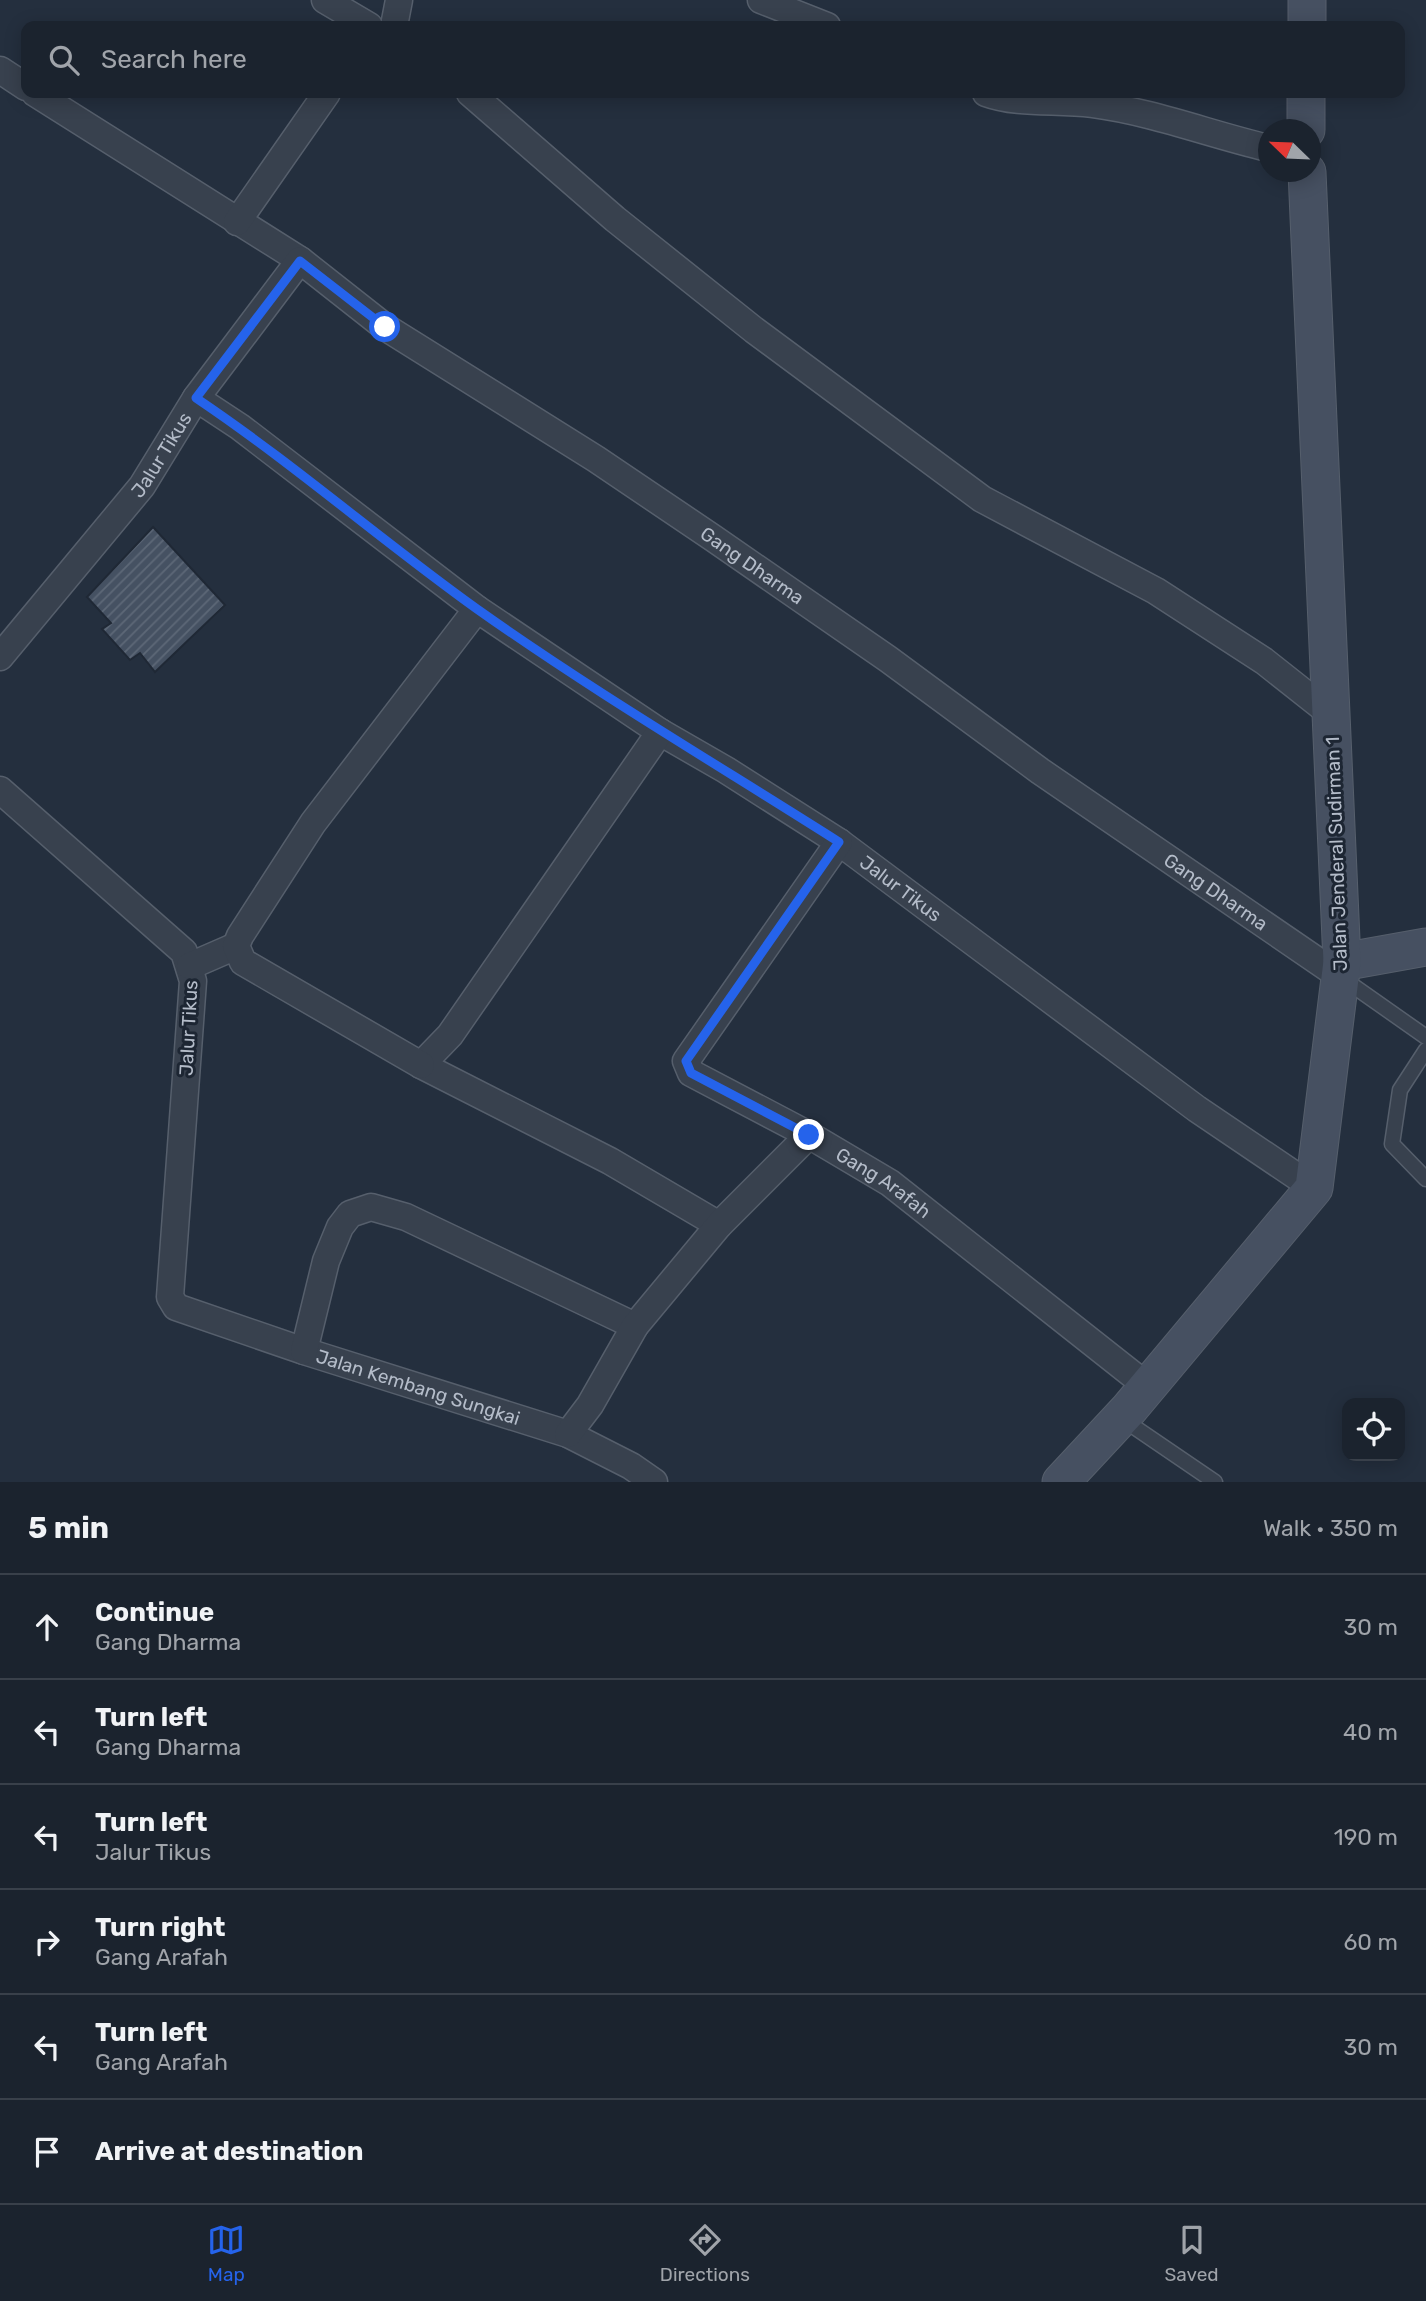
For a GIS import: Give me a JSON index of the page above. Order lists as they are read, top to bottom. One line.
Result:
{"streets":{"street":["Jalur Tikus","Gang Dharma","Jalan Jenderal Sudirman 1","Gang Arafah","Jalan Kembang Sungkai"]},"crossings":[["Jalur Tikus","Jalan Jenderal Sudirman 1"],["Jalur Tikus","Gang Arafah"],["Jalur Tikus","Jalan Kembang Sungkai"],["Gang Dharma","Jalan Jenderal Sudirman 1"]],"north":"top left","page":{"search":"Search here","heading":["5 min","Walk · 350 m"],"list":[["Continue","Gang Dharma","30 m"],["Turn left","Gang Dharma","40 m"],["Turn left","Jalur Tikus","190 m"],["Turn right","Gang Arafah","60 m"],["Turn left","Gang Arafah","30 m"],"Arrive at destination"],"nav":["Map","Directions","Saved"]}}
